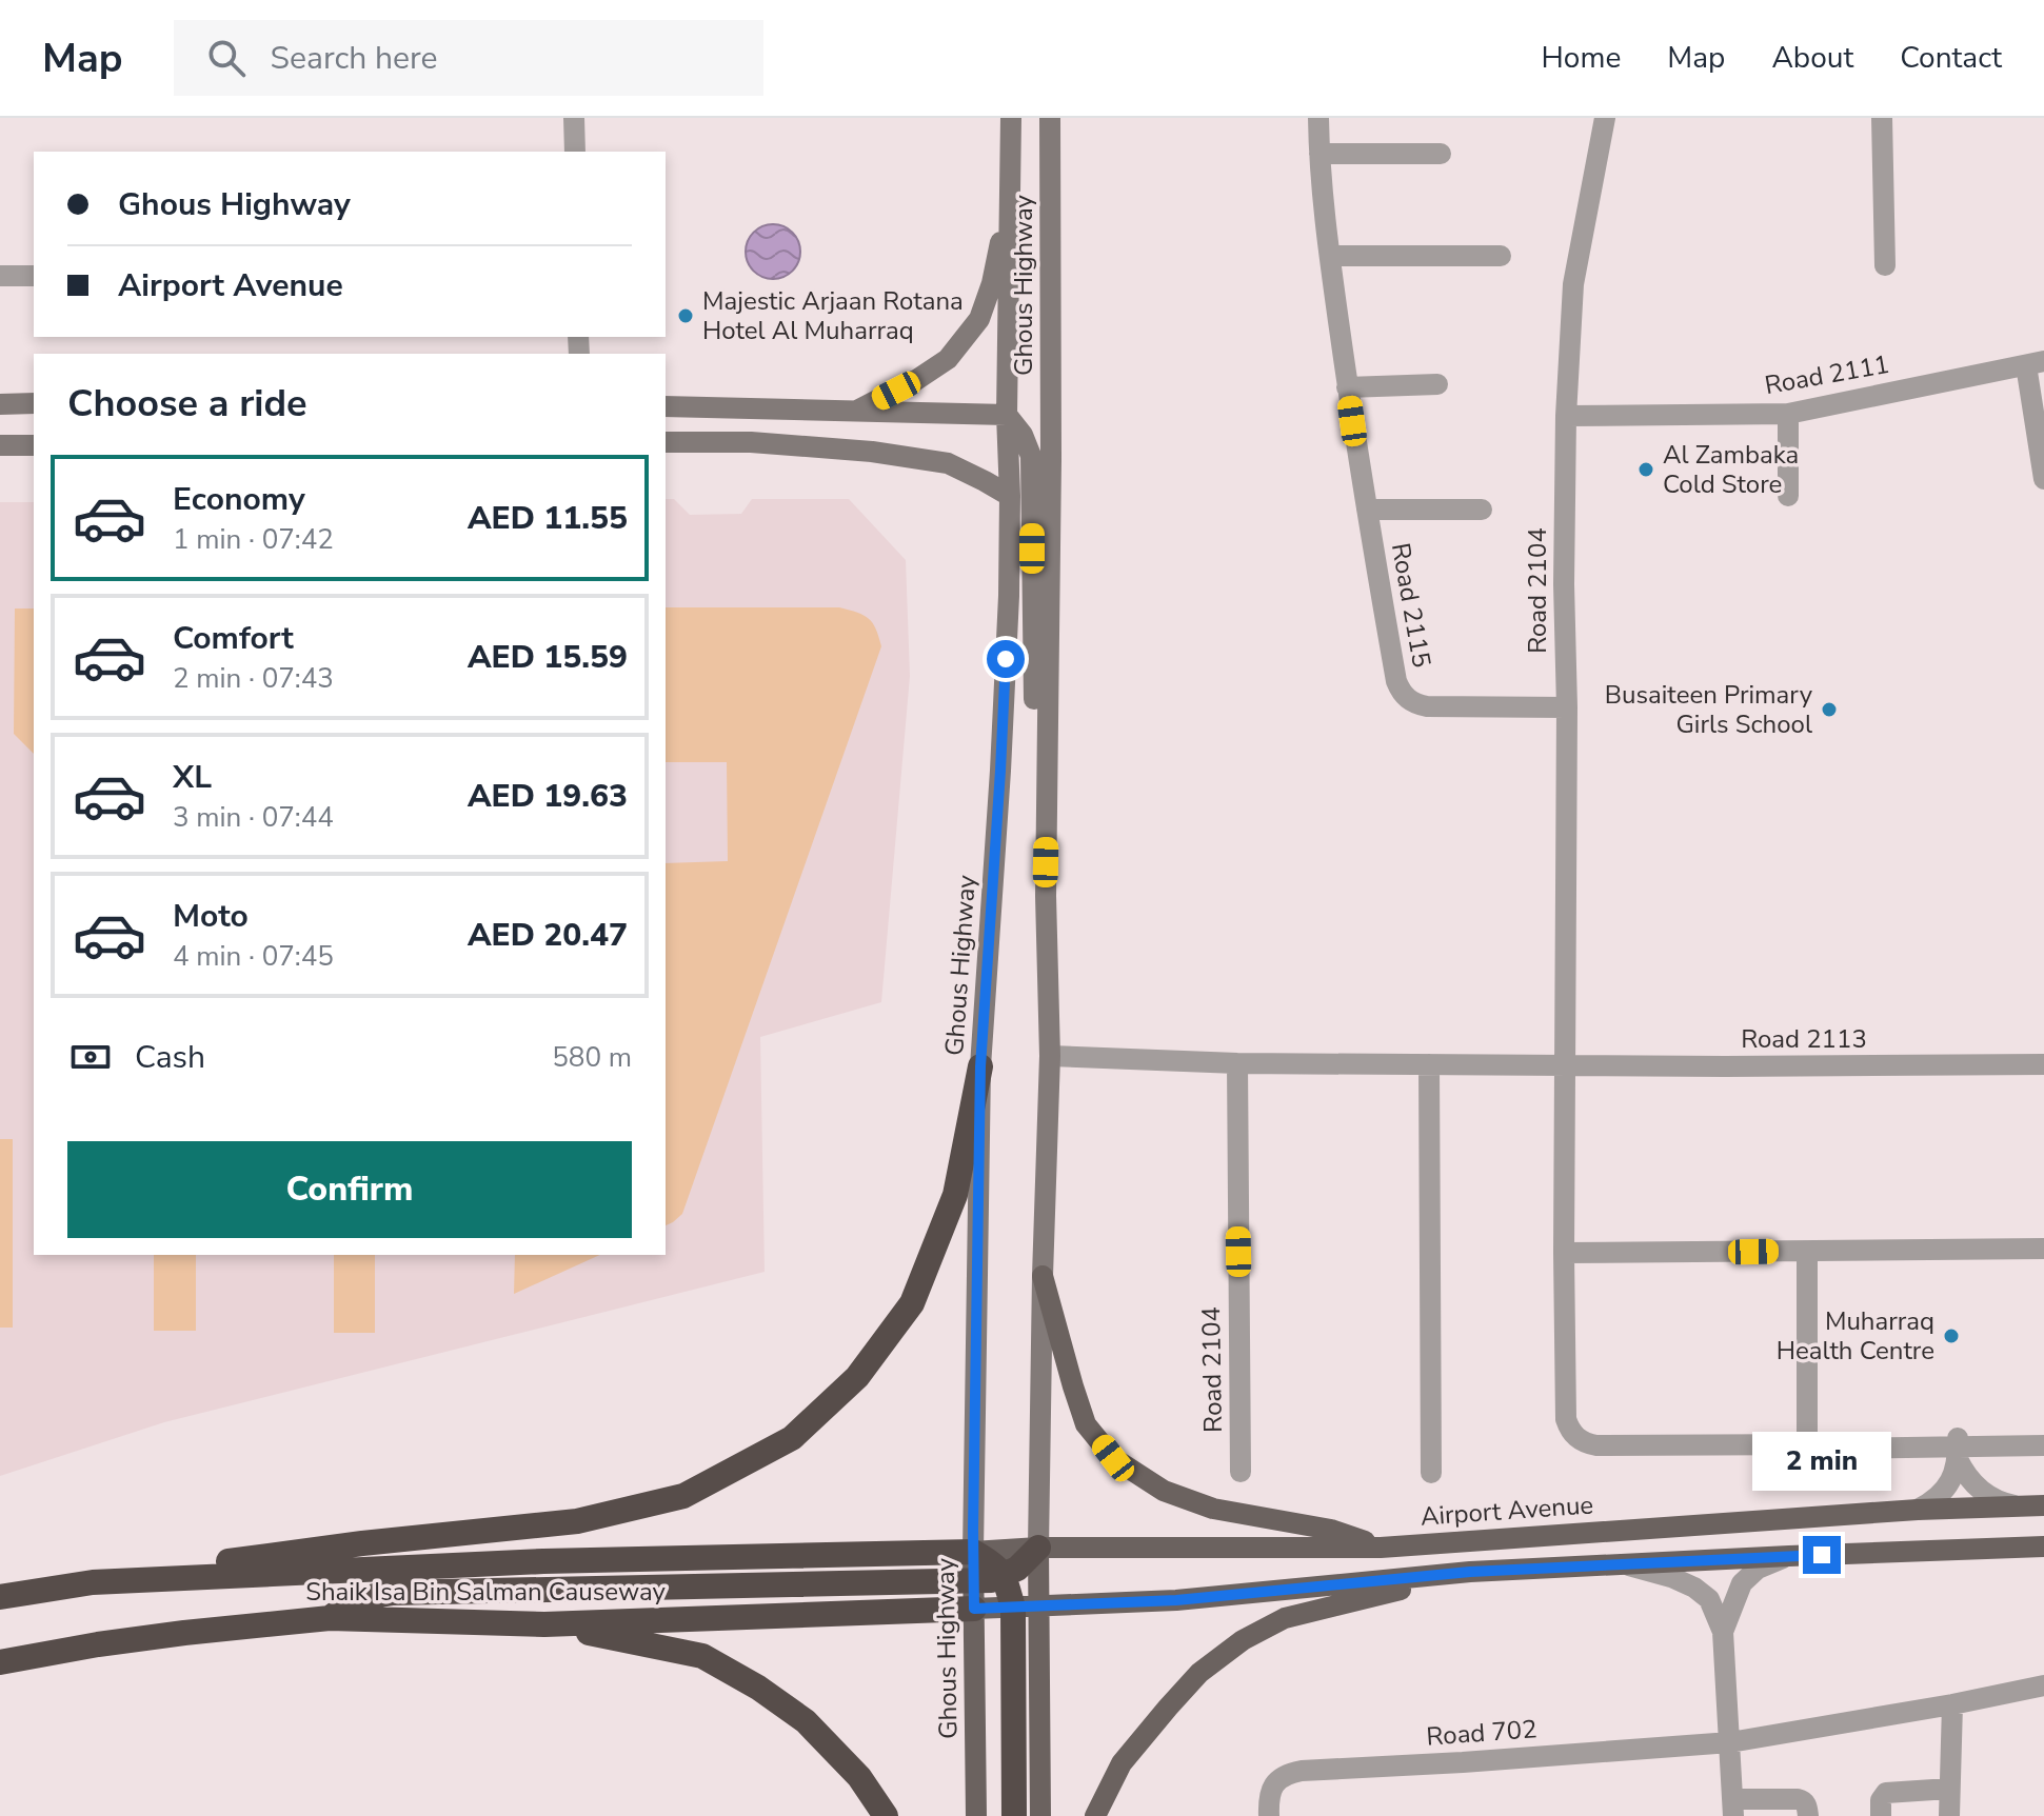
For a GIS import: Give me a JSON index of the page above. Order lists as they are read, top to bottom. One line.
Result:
{"streets":{"highway":["Shaik Isa Bin Salman Causeway"],"main road":["Ghous Highway","Airport Avenue"],"street":["Road 2111","Road 2104","Road 2115","Road 2113","Road 702"]},"crossings":[["Ghous Highway","Airport Avenue"],["Ghous Highway","Shaik Isa Bin Salman Causeway"],["Road 2111","Road 2104"],["Road 2104","Road 2115"],["Road 2104","Road 2113"],["Airport Avenue","Shaik Isa Bin Salman Causeway"]],"places":["Majestic Arjaan Rotana Hotel Al Muharraq","Al Zambaka Cold Store","Busaiteen Primary Girls School","Muharraq Health Centre"],"page":{"header":"Map","search":"Search here","nav":["Home","Map","About","Contact"],"banner":["Ghous Highway","Airport Avenue"],"heading":"Choose a ride","list":[{"name":"Economy","note":"1 min · 07:42","value":"AED 11.55"},{"name":"Comfort","note":"2 min · 07:43","value":"AED 15.59"},{"name":"XL","note":"3 min · 07:44","value":"AED 19.63"},{"name":"Moto","note":"4 min · 07:45","value":"AED 20.47"}],"pay":["Cash","580 m"],"buttons":"Confirm","bubble":"2 min"}}
